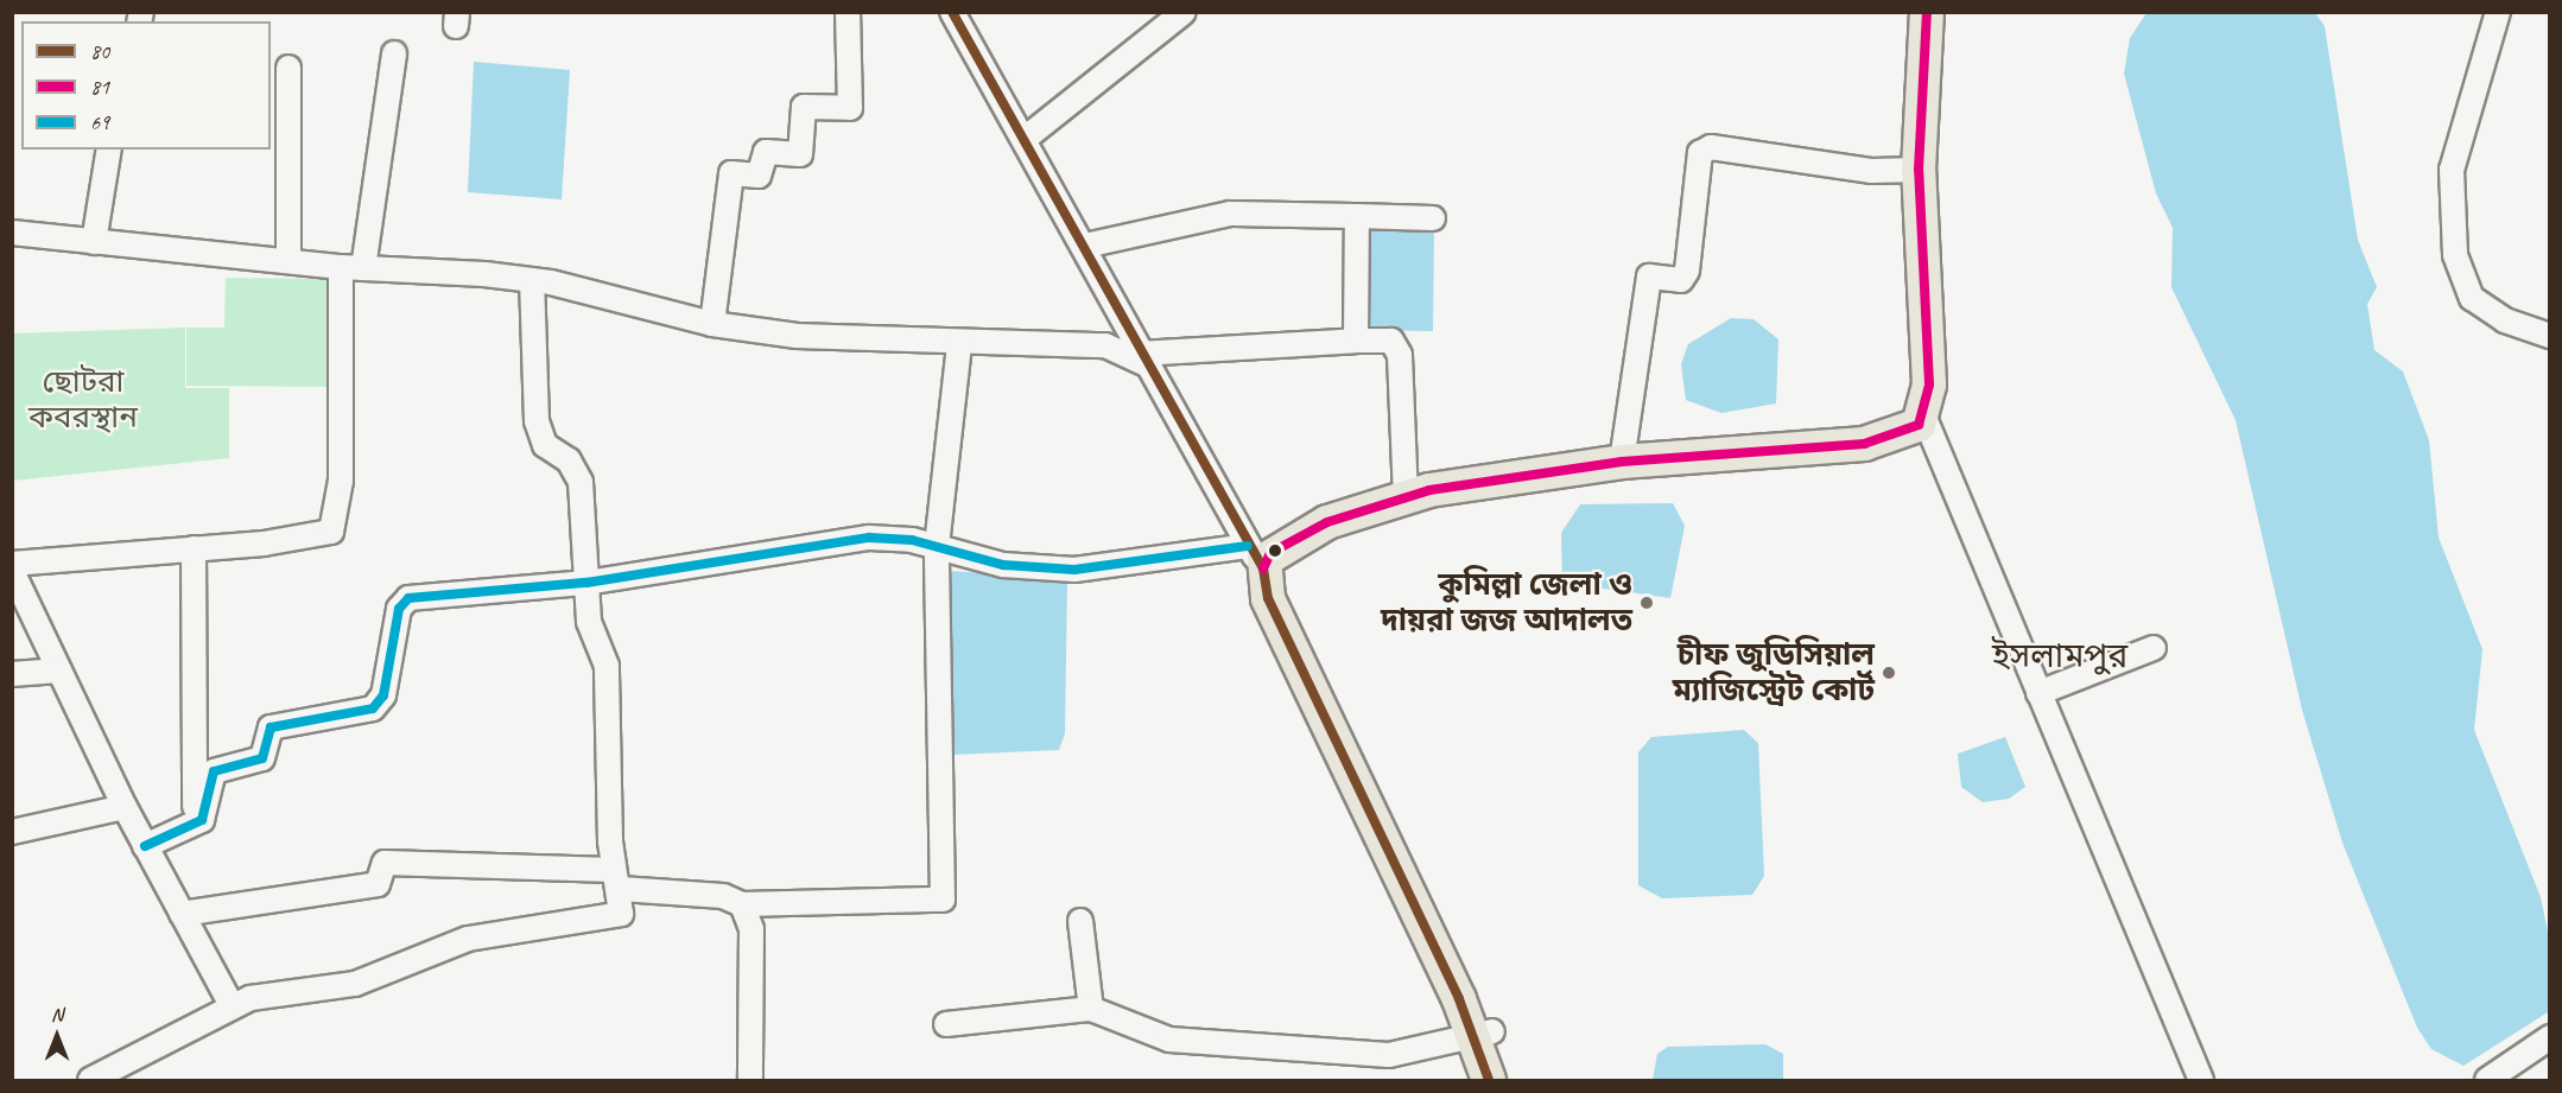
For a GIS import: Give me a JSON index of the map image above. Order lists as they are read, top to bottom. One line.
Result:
{"districts":["ইসলামপুর"],"parks":["ছোটরা কবরস্থান"],"places":["কুমিল্লা জেলা ও দায়রা জজ আদালত","চীফ জুডিসিয়াল ম্যাজিস্ট্রেট কোর্ট"],"lines":["transit line 80","transit line 81","transit line 69"],"legend":["80","81","69"],"north":"top"}
